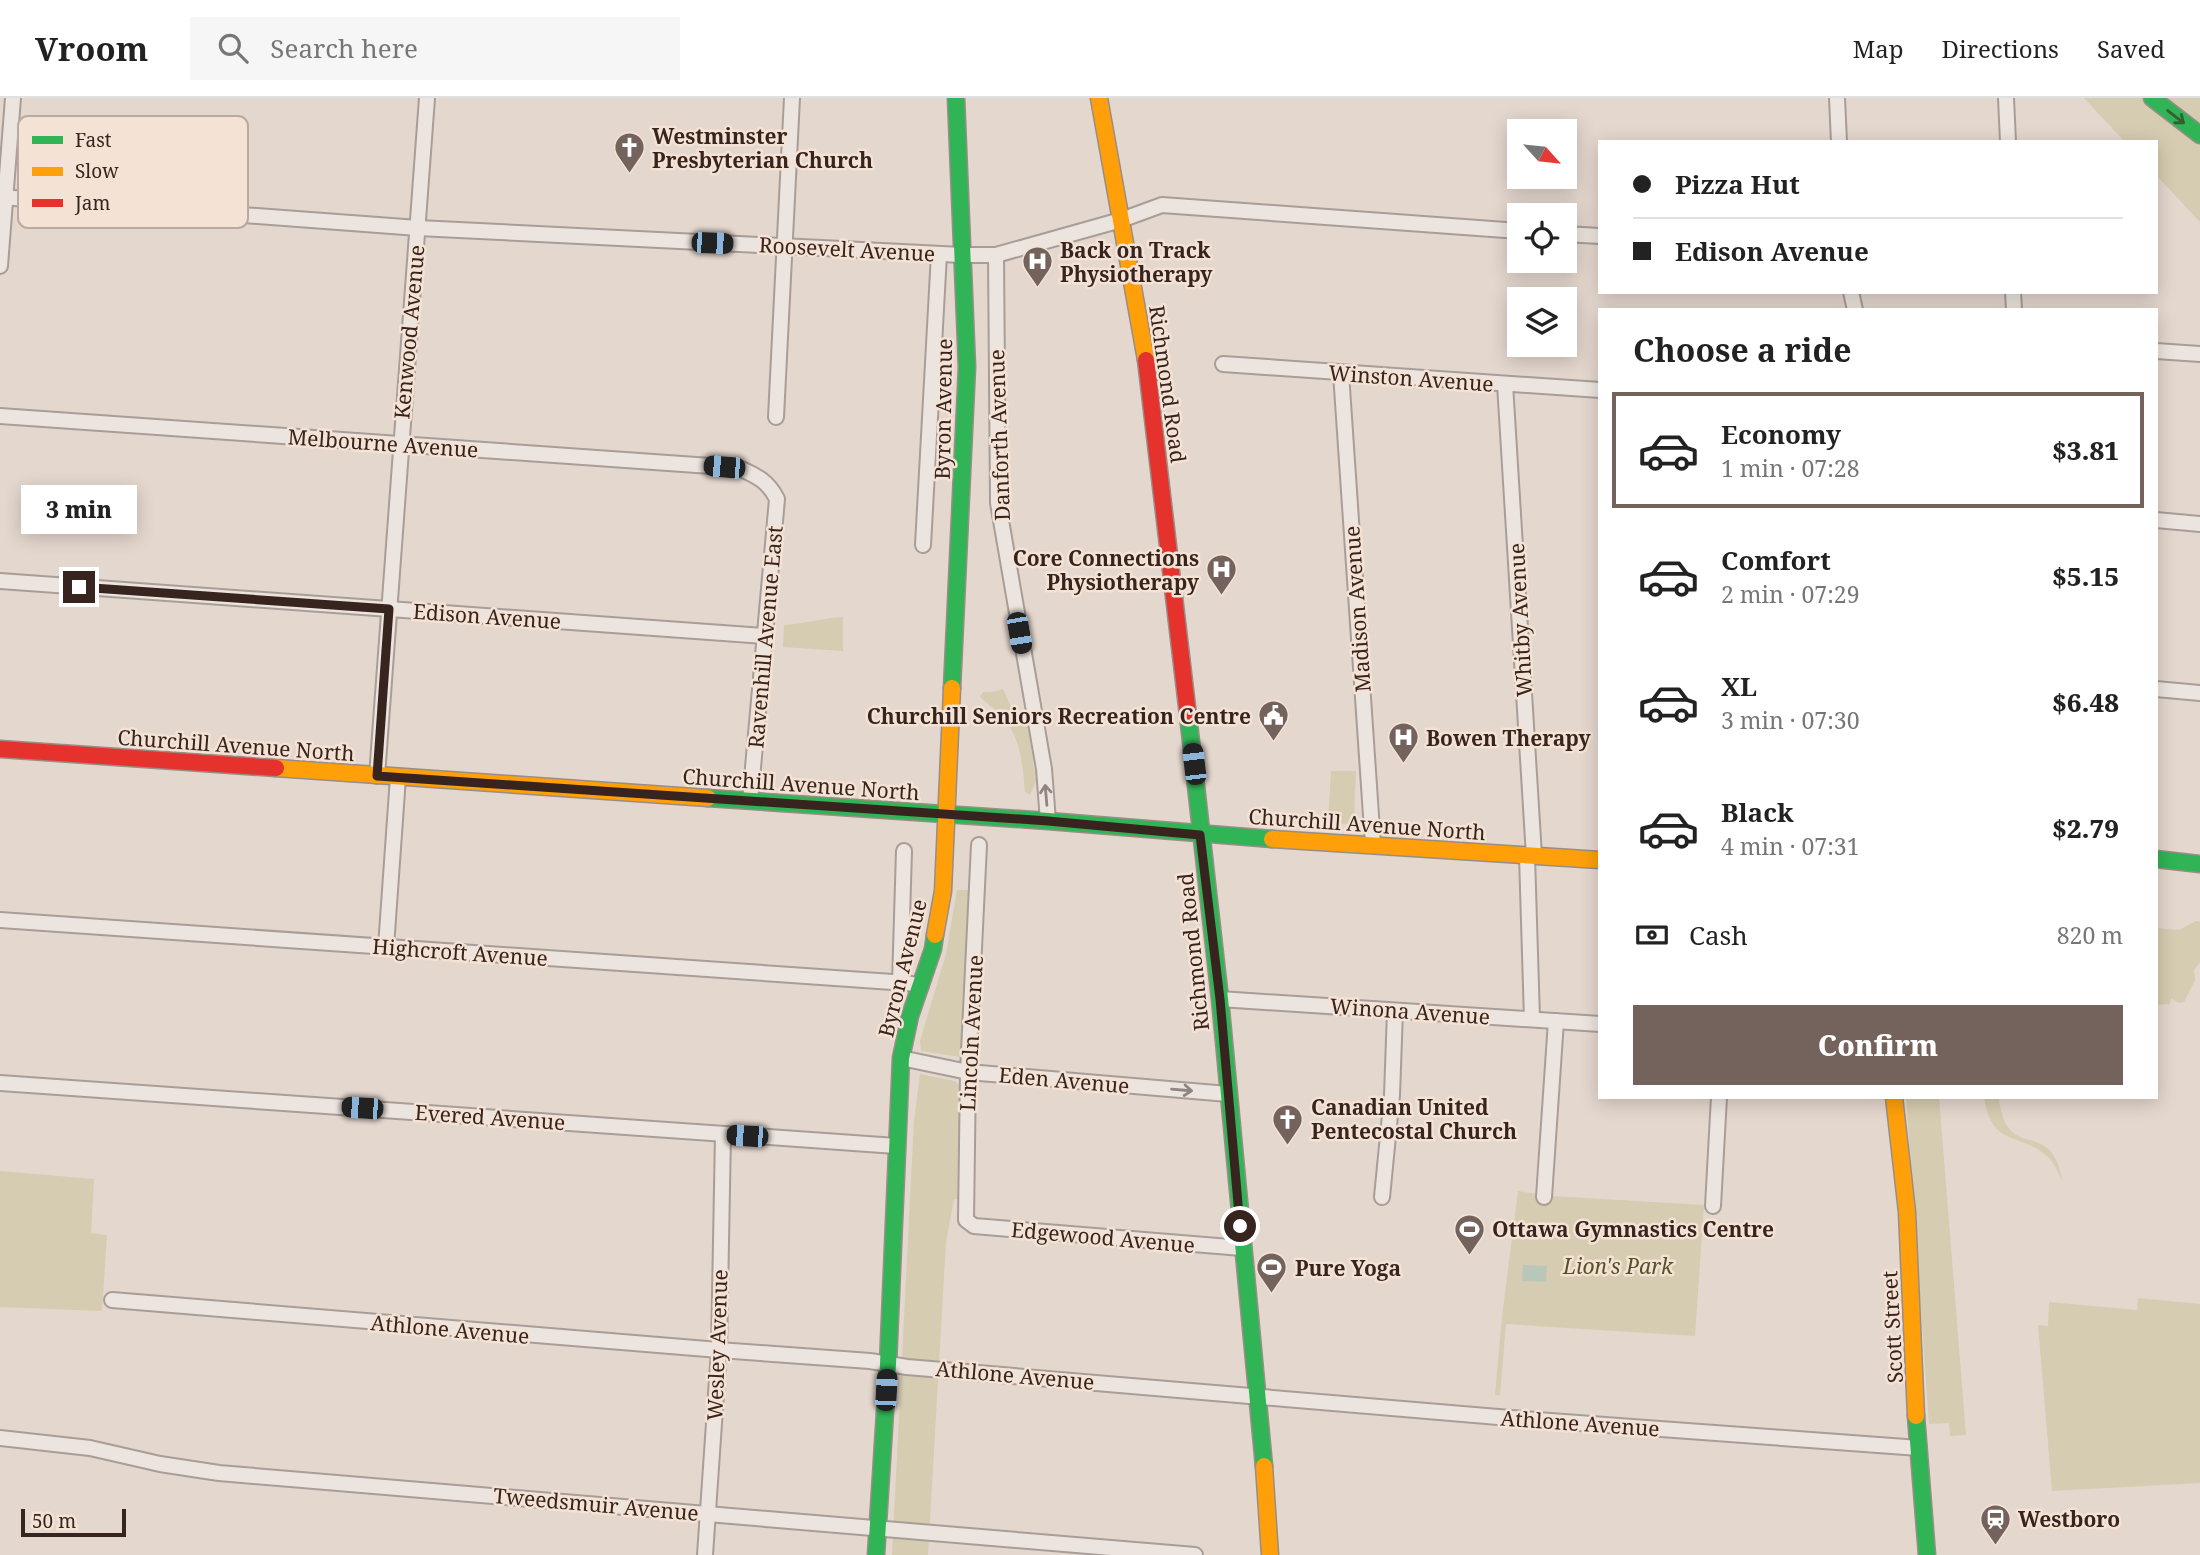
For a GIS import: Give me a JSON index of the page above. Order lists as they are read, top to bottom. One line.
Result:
{"streets":{"main road":["Richmond Road","Byron Avenue","Churchill Avenue North","Scott Street"],"street":["Roosevelt Avenue","Kenwood Avenue","Winston Avenue","Danforth Avenue","Melbourne Avenue","Madison Avenue","Edison Avenue","Whitby Avenue","Ravenhill Avenue East","Highcroft Avenue","Winona Avenue","Lincoln Avenue","Eden Avenue","Evered Avenue","Edgewood Avenue","Athlone Avenue","Wesley Avenue","Tweedsmuir Avenue"]},"crossings":[["Roosevelt Avenue","Kenwood Avenue"],["Roosevelt Avenue","Richmond Road"],["Roosevelt Avenue","Byron Avenue"],["Roosevelt Avenue","Danforth Avenue"],["Kenwood Avenue","Melbourne Avenue"],["Kenwood Avenue","Edison Avenue"],["Kenwood Avenue","Churchill Avenue North"],["Winston Avenue","Madison Avenue"],["Winston Avenue","Whitby Avenue"],["Richmond Road","Churchill Avenue North"],["Richmond Road","Winona Avenue"],["Richmond Road","Eden Avenue"],["Richmond Road","Edgewood Avenue"],["Richmond Road","Athlone Avenue"],["Byron Avenue","Churchill Avenue North"],["Byron Avenue","Highcroft Avenue"],["Byron Avenue","Eden Avenue"],["Byron Avenue","Evered Avenue"],["Byron Avenue","Athlone Avenue"],["Byron Avenue","Tweedsmuir Avenue"],["Danforth Avenue","Churchill Avenue North"],["Melbourne Avenue","Ravenhill Avenue East"],["Madison Avenue","Churchill Avenue North"],["Edison Avenue","Ravenhill Avenue East"],["Whitby Avenue","Churchill Avenue North"],["Whitby Avenue","Winona Avenue"],["Ravenhill Avenue East","Churchill Avenue North"],["Lincoln Avenue","Eden Avenue"],["Lincoln Avenue","Edgewood Avenue"],["Evered Avenue","Wesley Avenue"],["Scott Street","Athlone Avenue"],["Athlone Avenue","Wesley Avenue"],["Wesley Avenue","Tweedsmuir Avenue"]],"one_way":["Eden Avenue"],"parks":["Lion's Park"],"places":{"church":["Westminster Presbyterian Church","Canadian United Pentecostal Church"],"hospital":["Back on Track Physiotherapy","Core Connections Physiotherapy","Bowen Therapy"],"public building":["Churchill Seniors Recreation Centre"],"sports":["Ottawa Gymnastics Centre","Pure Yoga"],"station":["Westboro"]},"legend":["Fast","Slow","Jam"],"scale_bar":"50 m","north":"bottom right","page":{"header":"Vroom","search":"Search here","nav":["Map","Directions","Saved"],"banner":["Pizza Hut","Edison Avenue"],"heading":"Choose a ride","list":[{"name":"Economy","note":"1 min · 07:28","value":"$3.81"},{"name":"Comfort","note":"2 min · 07:29","value":"$5.15"},{"name":"XL","note":"3 min · 07:30","value":"$6.48"},{"name":"Black","note":"4 min · 07:31","value":"$2.79"}],"bubble":"3 min","pay":["Cash","820 m"],"buttons":"Confirm","scale":"50 m"}}
